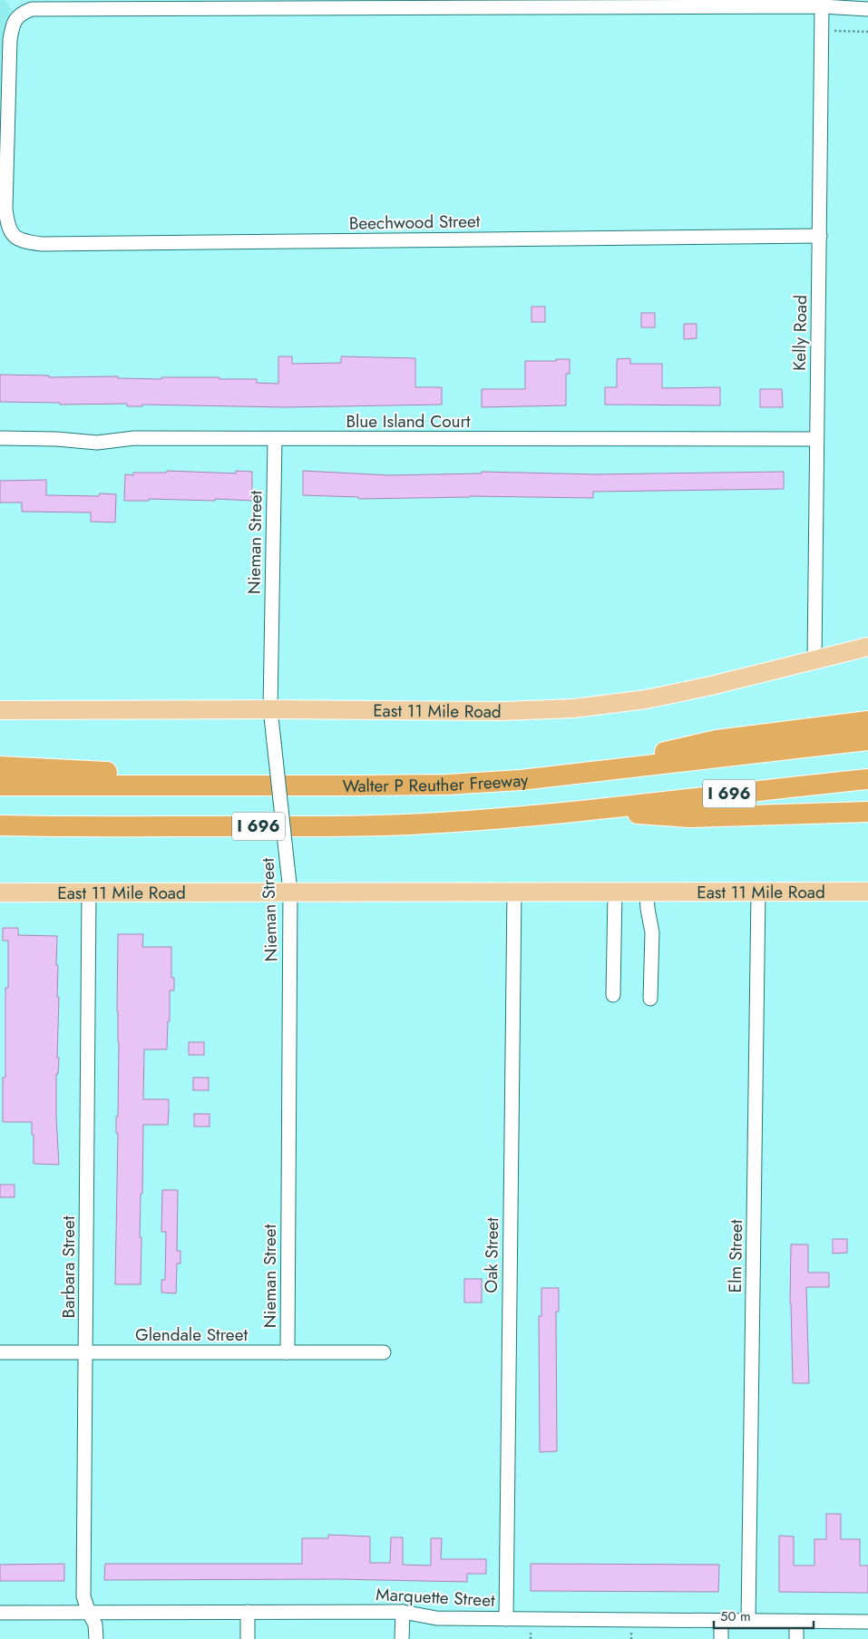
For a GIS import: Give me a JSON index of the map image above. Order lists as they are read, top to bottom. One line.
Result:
{"streets":{"highway":["Walter P Reuther Freeway","I 696"],"main road":["East 11 Mile Road"],"street":["Beechwood Street","Kelly Road","Blue Island Court","Nieman Street","Oak Street","Elm Street","Barbara Street","Glendale Street","Marquette Street"]},"crossings":[["Beechwood Street","Kelly Road"],["Kelly Road","Blue Island Court"],["Kelly Road","East 11 Mile Road"],["Blue Island Court","Nieman Street"],["Nieman Street","East 11 Mile Road"],["Nieman Street","Glendale Street"],["East 11 Mile Road","Oak Street"],["East 11 Mile Road","Elm Street"],["East 11 Mile Road","Barbara Street"],["Oak Street","Marquette Street"],["Elm Street","Marquette Street"],["Barbara Street","Glendale Street"],["Barbara Street","Marquette Street"]],"scale_bar":"50 m"}
